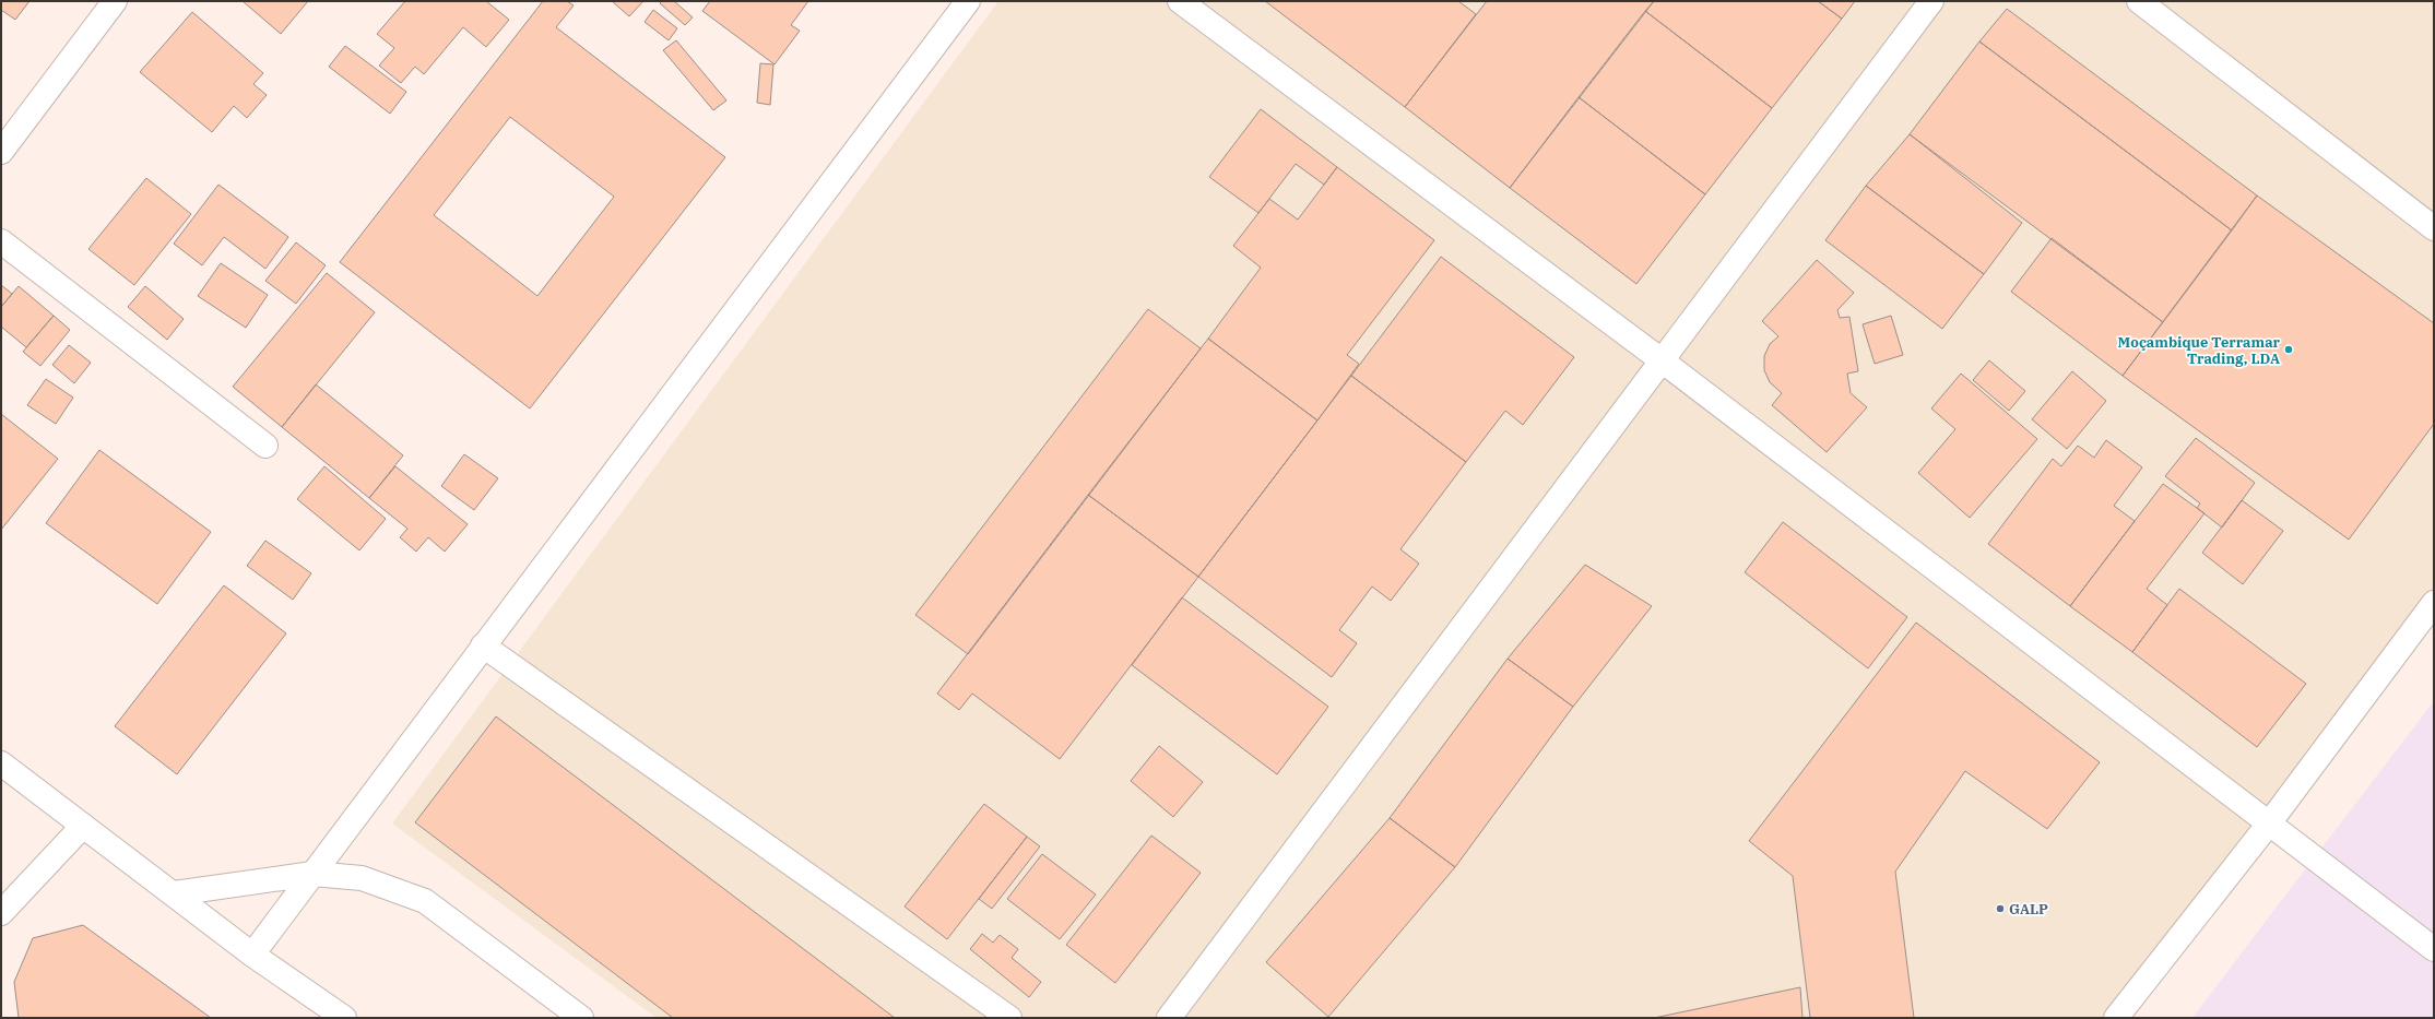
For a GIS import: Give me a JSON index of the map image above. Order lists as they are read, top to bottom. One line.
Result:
{"places":["Moçambique Terramar Trading, LDA","GALP"]}
